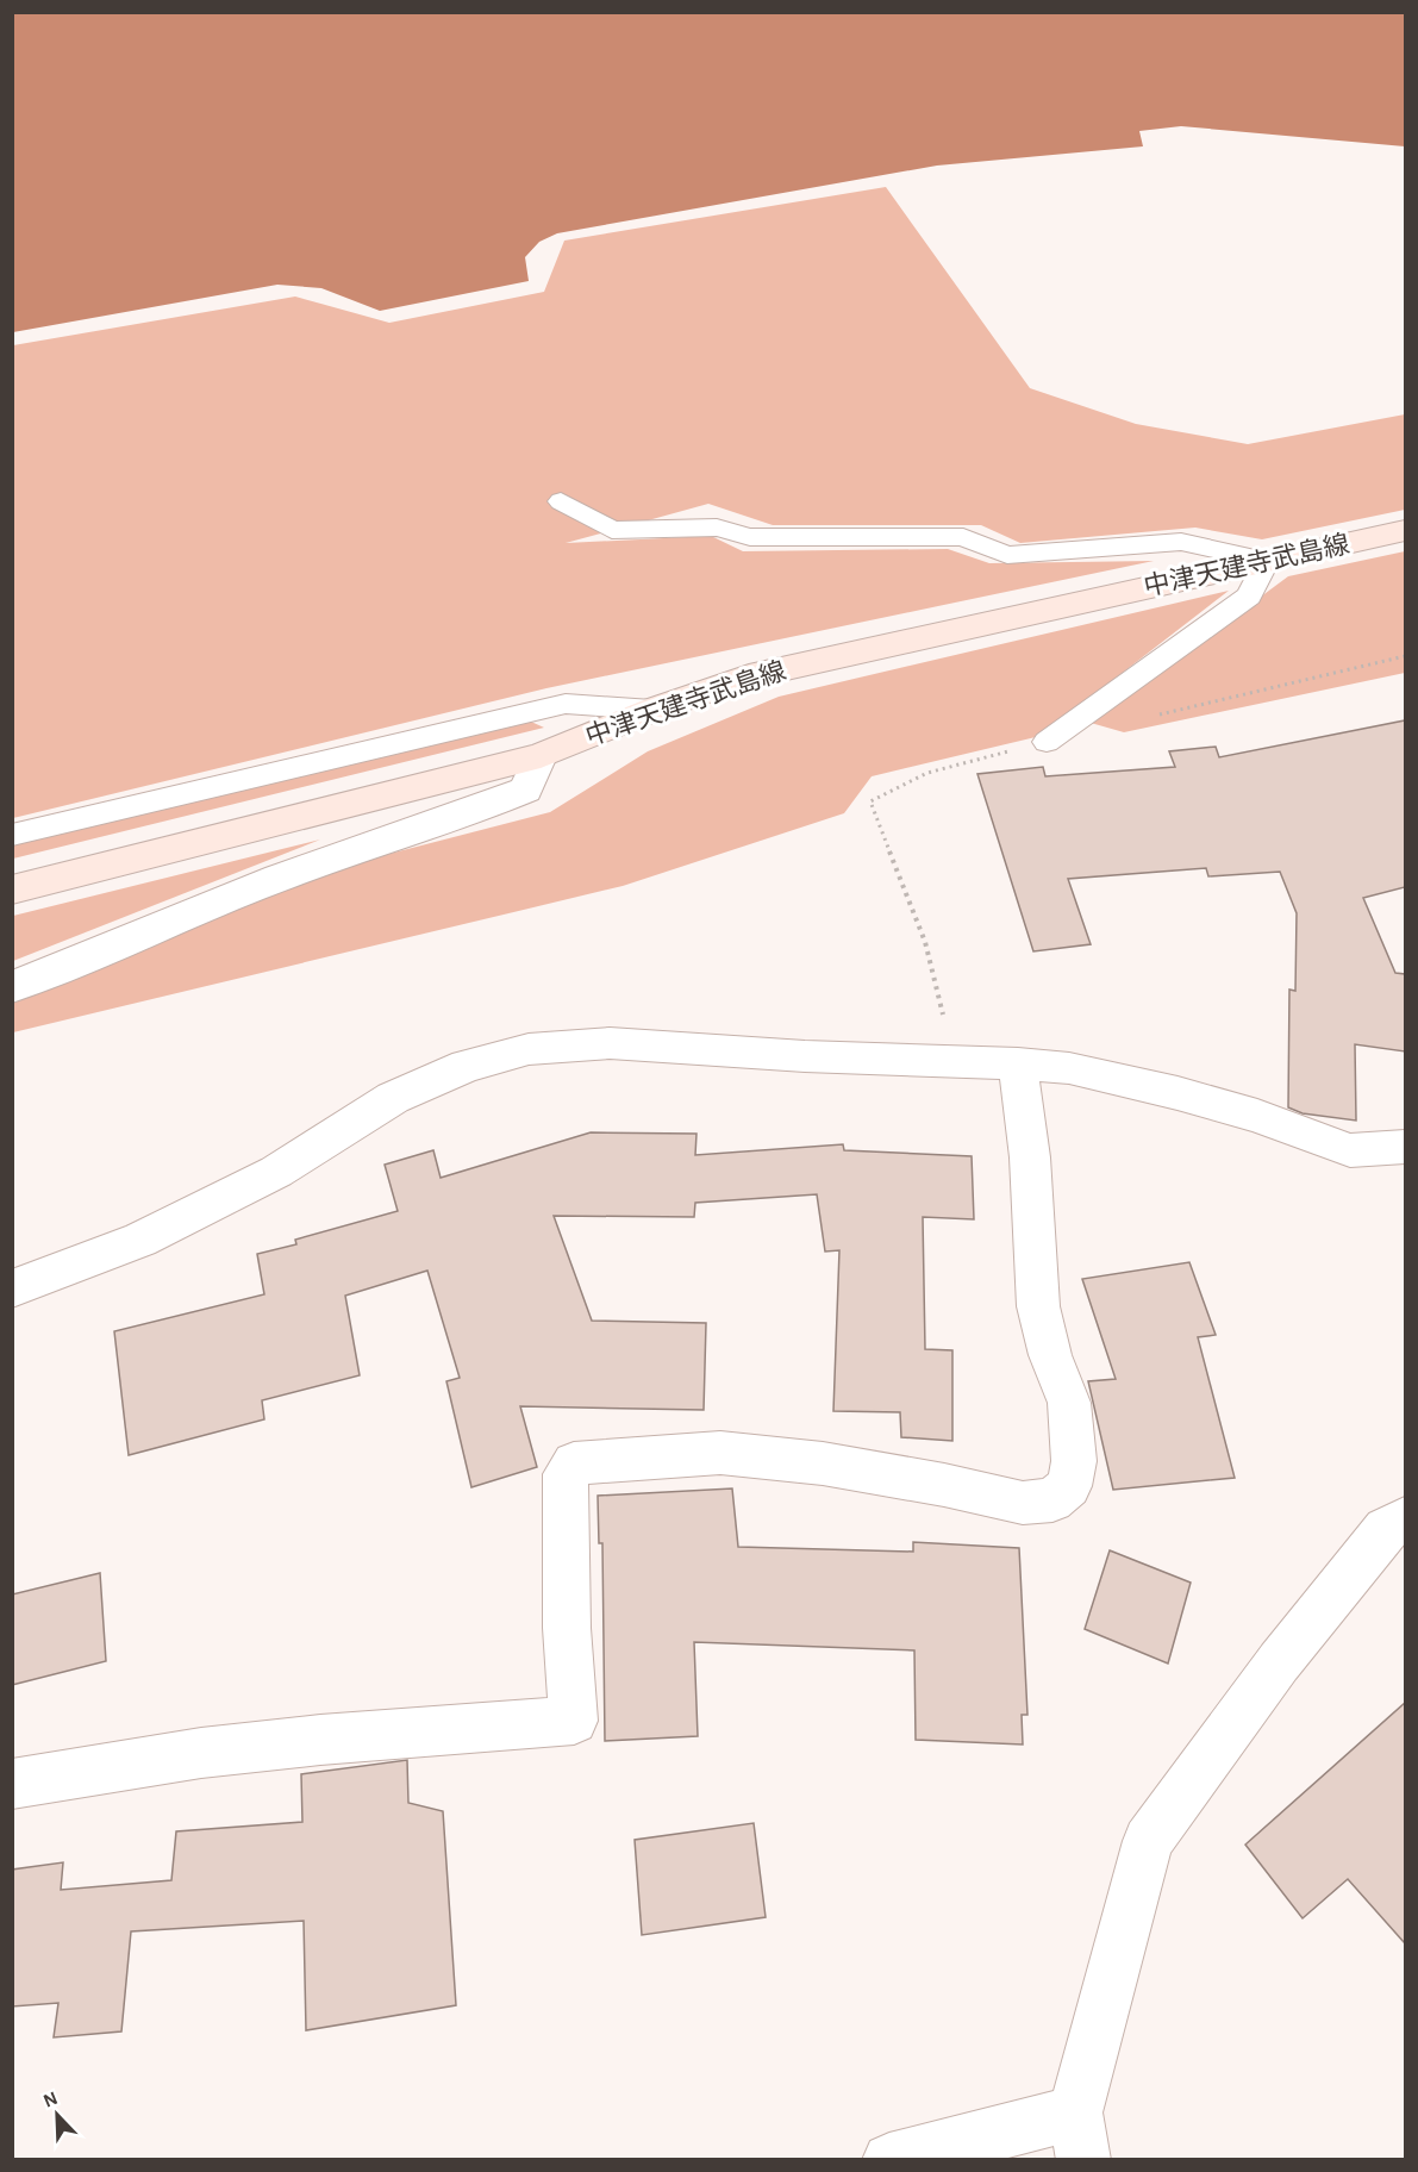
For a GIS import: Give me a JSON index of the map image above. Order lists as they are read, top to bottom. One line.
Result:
{"streets":{"main road":["中津天建寺武島線"]},"north":"top left"}
